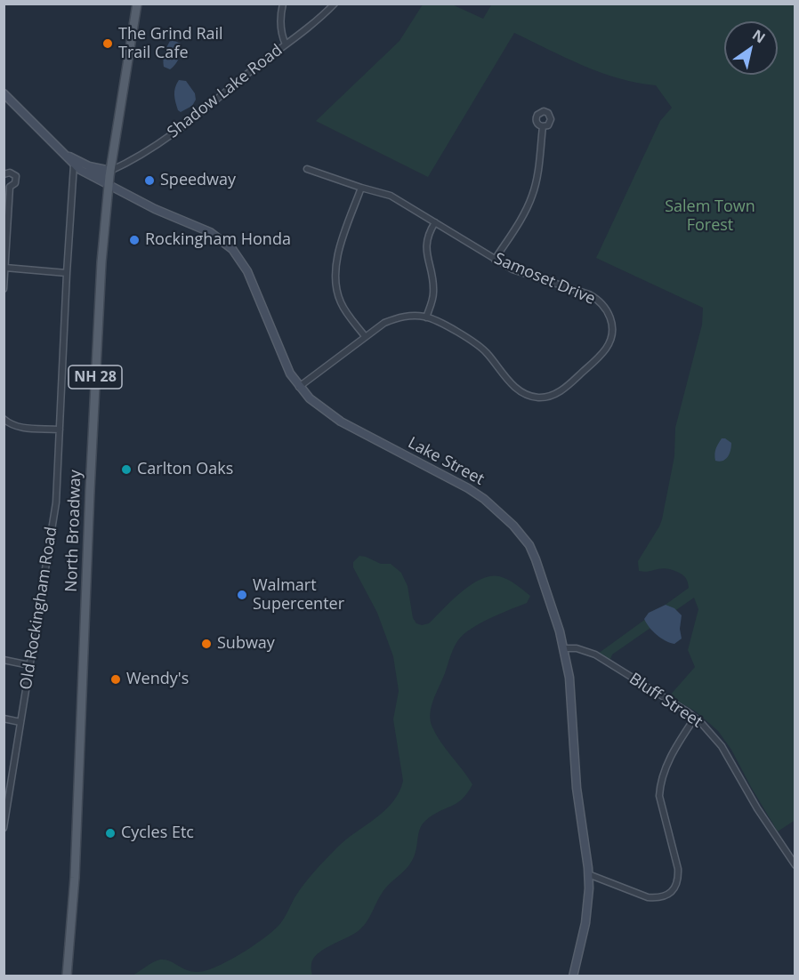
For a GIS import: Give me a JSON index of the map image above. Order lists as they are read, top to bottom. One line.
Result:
{"streets":{"main road":["NH 28","North Broadway"],"street":["Shadow Lake Road","Samoset Drive","Lake Street","Old Rockingham Road","Bluff Street"]},"crossings":[["Shadow Lake Road","Lake Street"],["Shadow Lake Road","North Broadway"],["Samoset Drive","Lake Street"],["Lake Street","North Broadway"],["Lake Street","Bluff Street"]],"parks":["Salem Town Forest"],"places":["The Grind Rail Trail Cafe","Speedway","Rockingham Honda","Carlton Oaks","Walmart Supercenter","Subway","Wendy's","Cycles Etc"],"north":"top right"}
